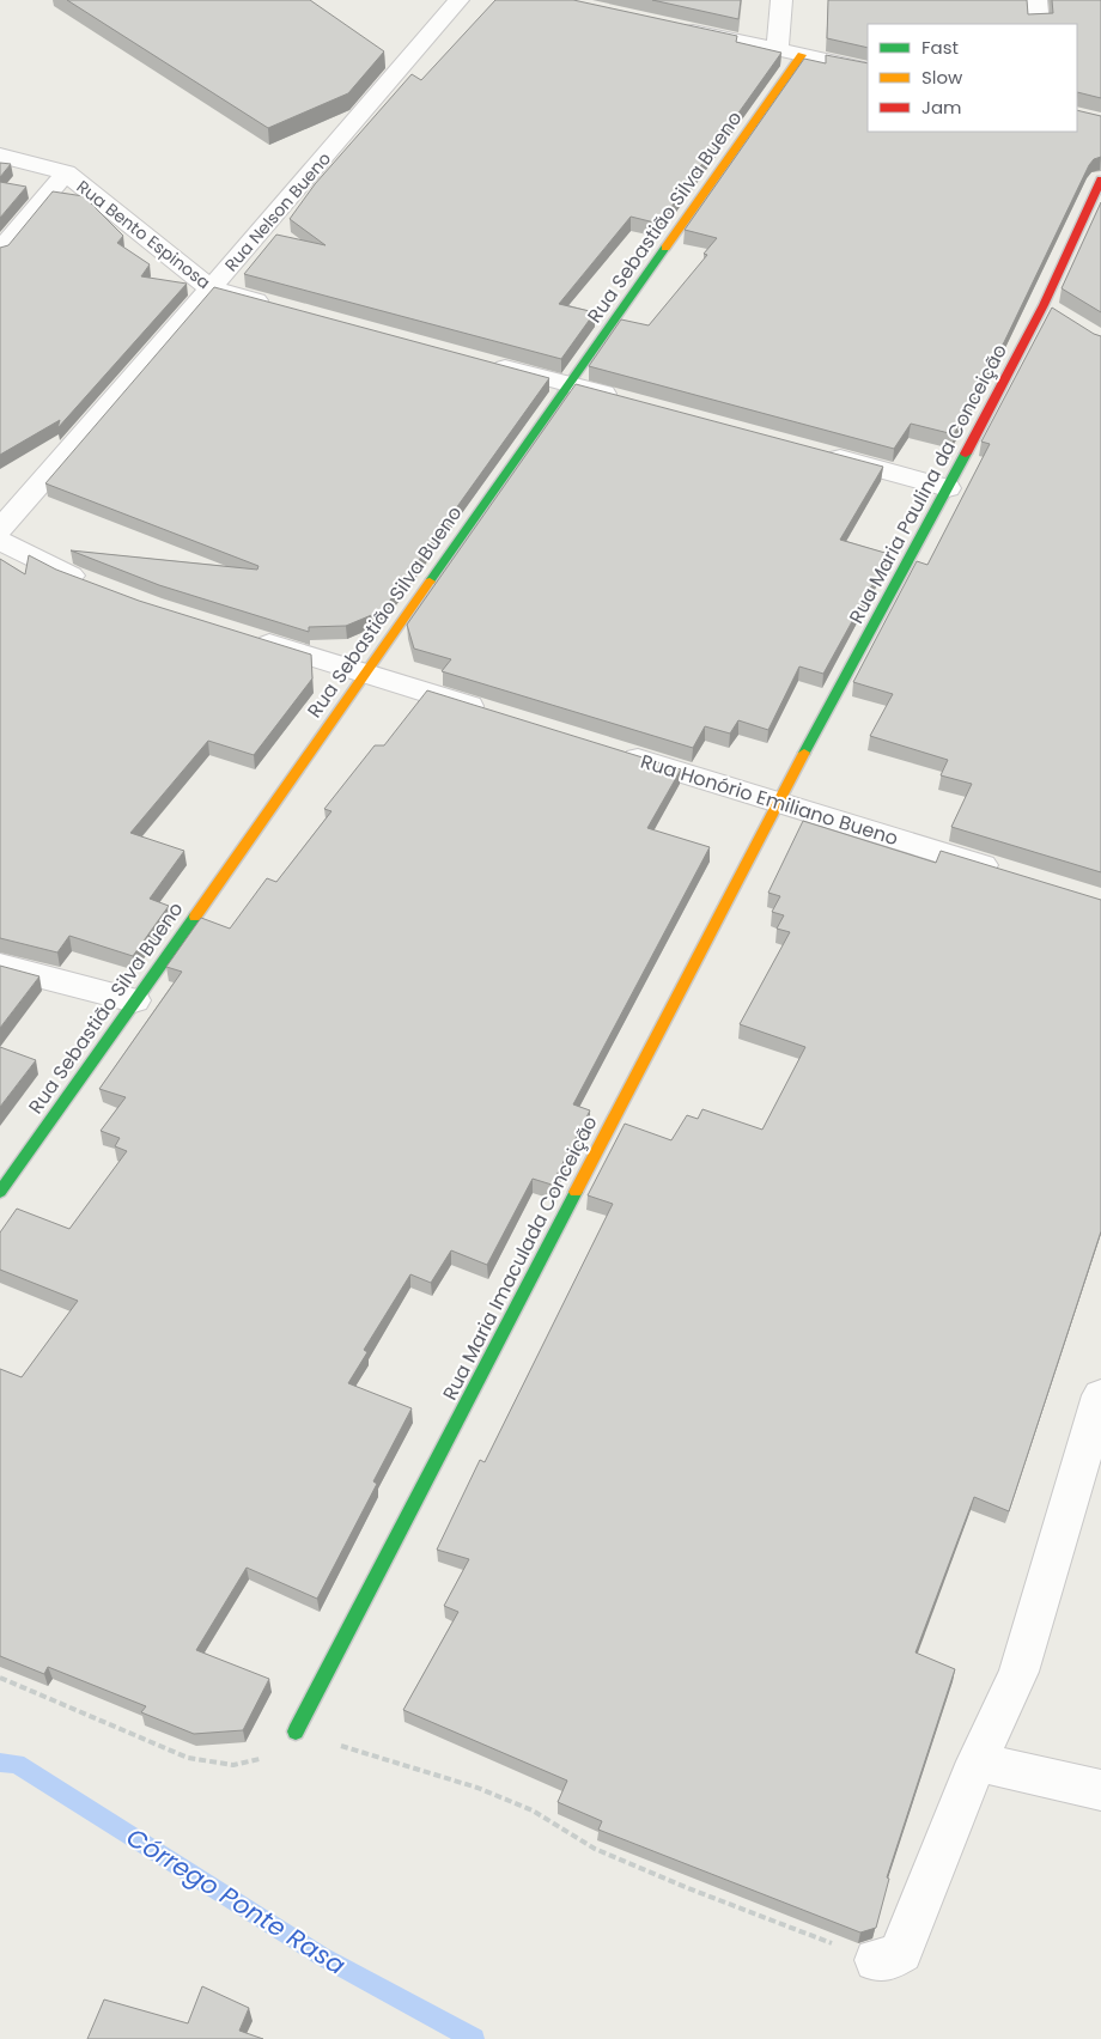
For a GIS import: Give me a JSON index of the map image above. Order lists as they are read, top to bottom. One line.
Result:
{"streets":{"street":["Rua Nelson Bueno","Rua Sebastião Silva Bueno","Rua Bento Espinosa","Rua Maria Paulina da Conceição","Rua Honório Emiliano Bueno","Rua Maria Imaculada Conceição"]},"crossings":[["Rua Nelson Bueno","Rua Bento Espinosa"],["Rua Maria Paulina da Conceição","Rua Honório Emiliano Bueno"],["Rua Maria Paulina da Conceição","Rua Maria Imaculada Conceição"],["Rua Honório Emiliano Bueno","Rua Maria Imaculada Conceição"]],"water":["Córrego Ponte Rasa"],"legend":["Fast","Slow","Jam"]}
